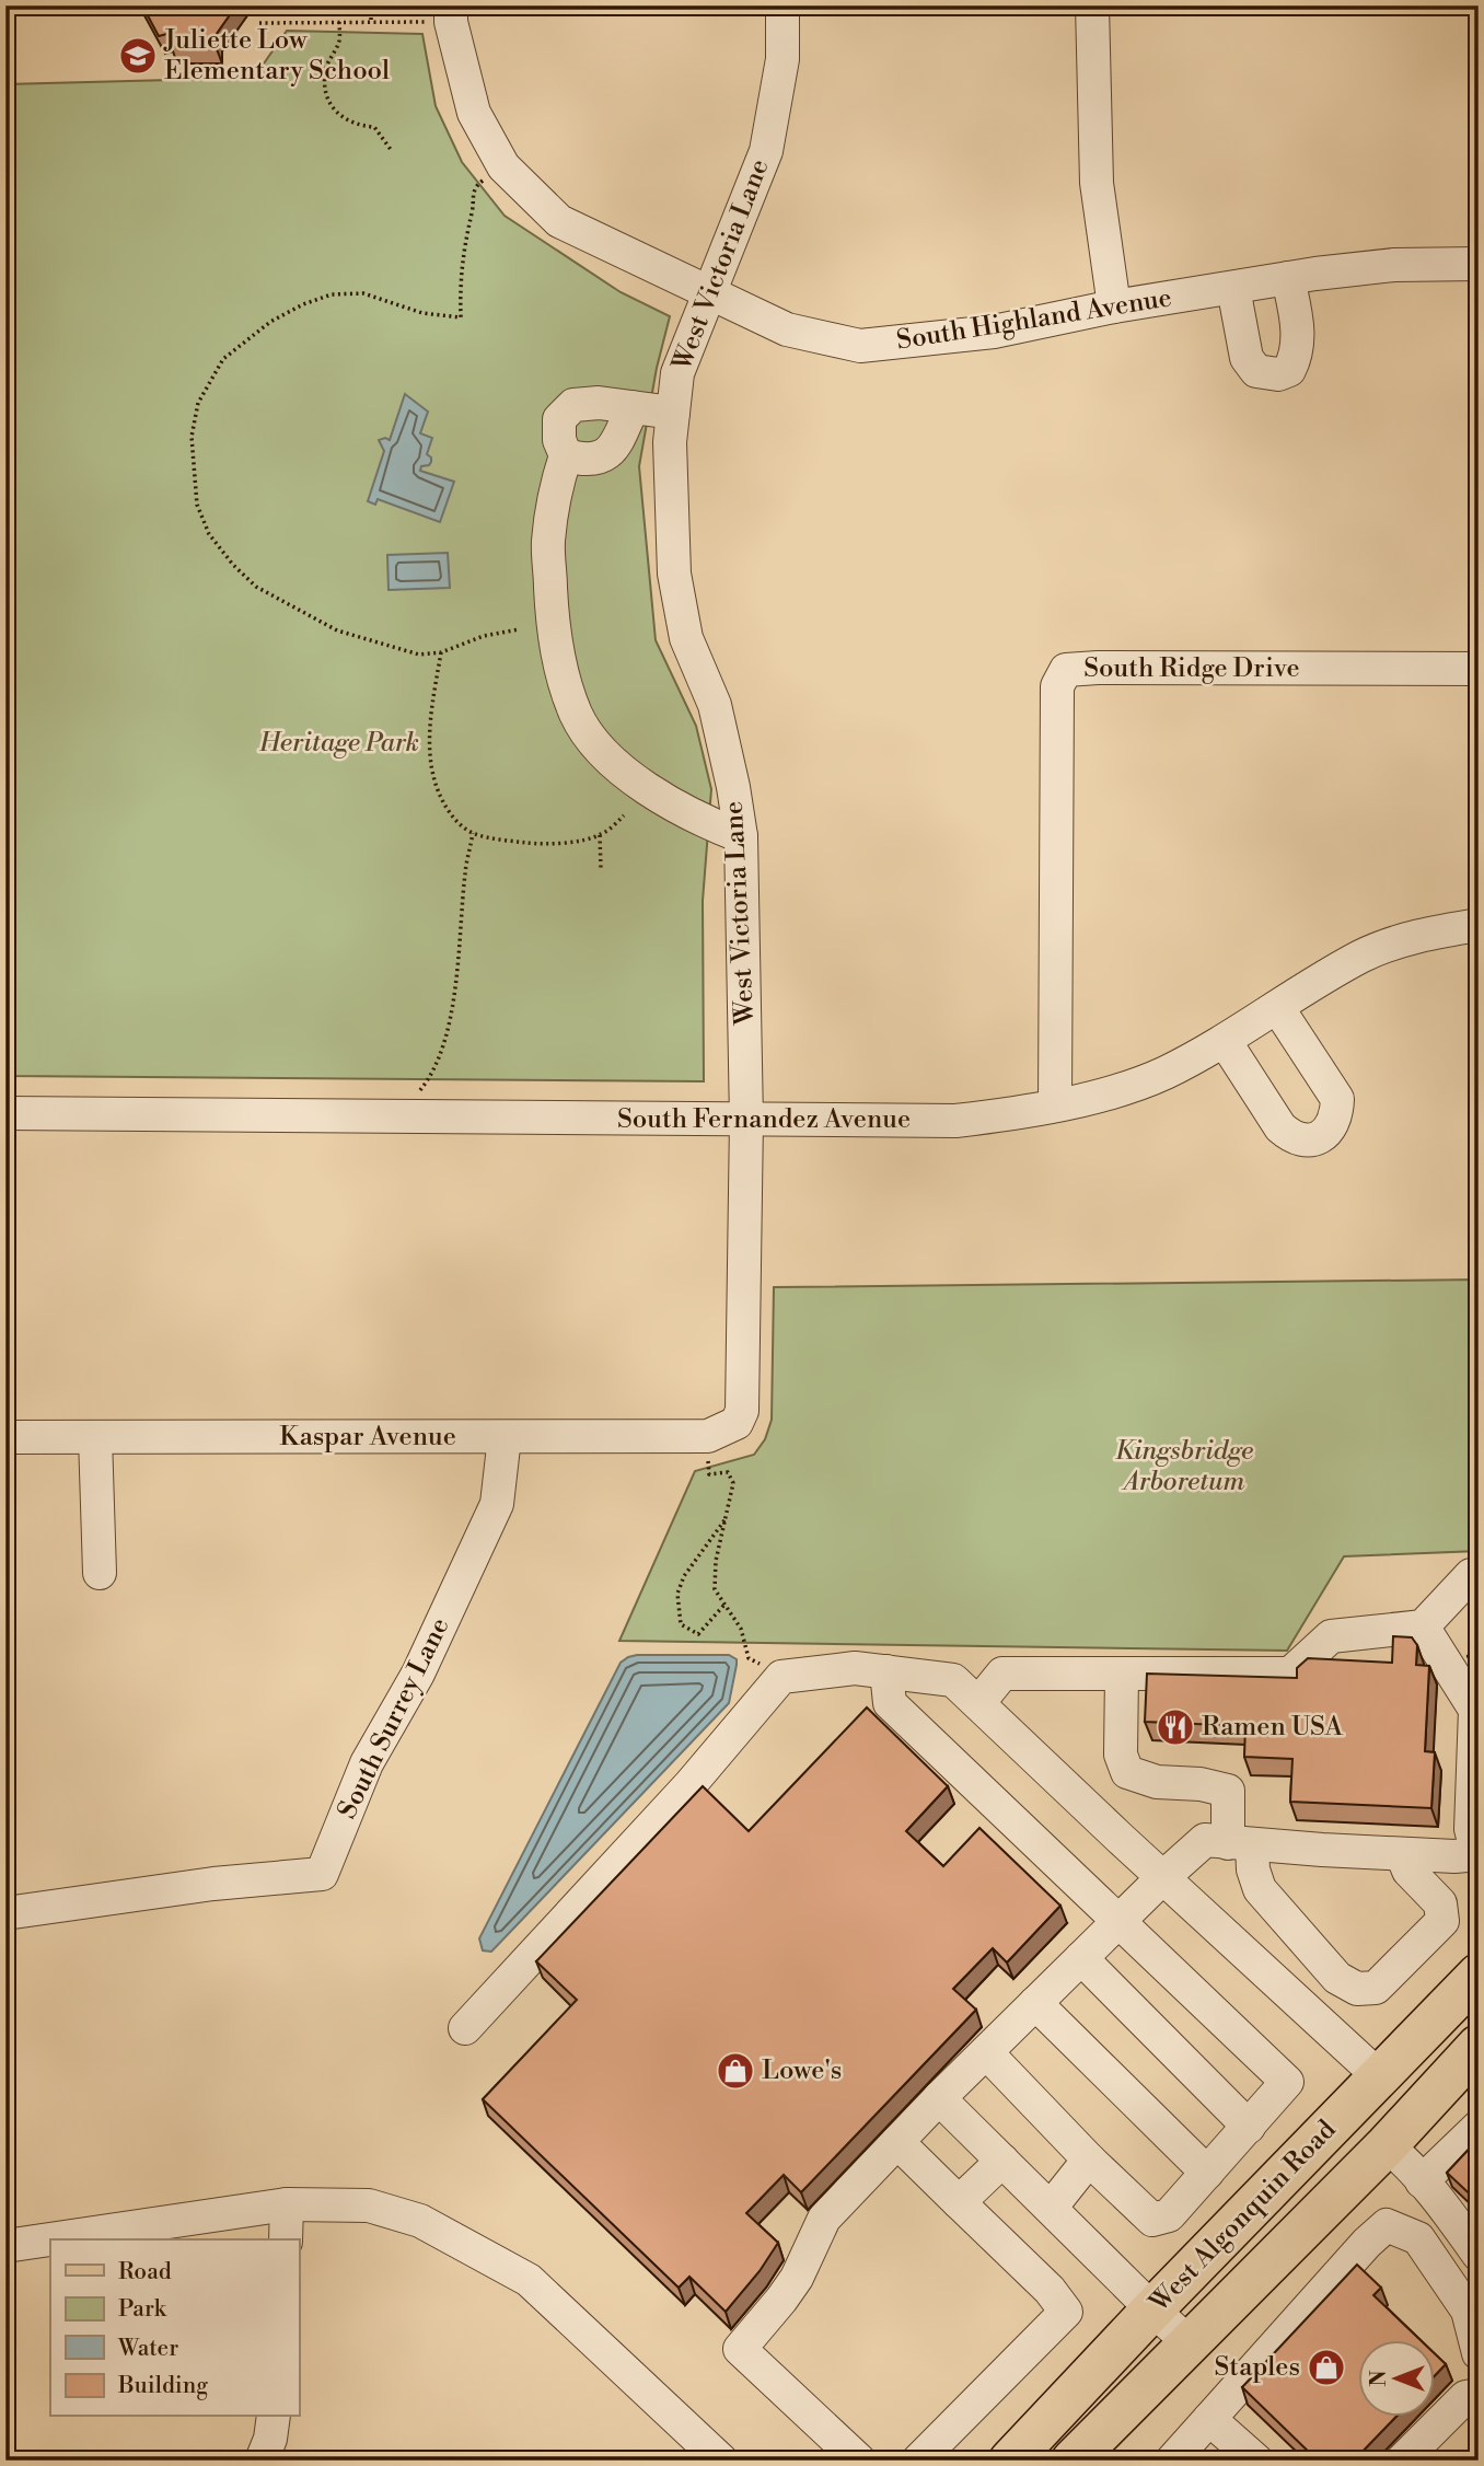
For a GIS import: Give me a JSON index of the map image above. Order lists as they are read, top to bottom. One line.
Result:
{"streets":{"main road":["West Algonquin Road"],"street":["West Victoria Lane","South Highland Avenue","South Ridge Drive","South Fernandez Avenue","Kaspar Avenue","South Surrey Lane"]},"crossings":[["West Victoria Lane","South Highland Avenue"],["West Victoria Lane","South Fernandez Avenue"],["West Victoria Lane","Kaspar Avenue"],["South Ridge Drive","South Fernandez Avenue"],["Kaspar Avenue","South Surrey Lane"]],"parks":["Heritage Park","Kingsbridge Arboretum"],"places":{"school or university":["Juliette Low Elementary School"],"restaurant":["Ramen USA"],"shop":["Lowe's","Staples"]},"legend":["Road","Park","Water","Building"],"north":"left"}
